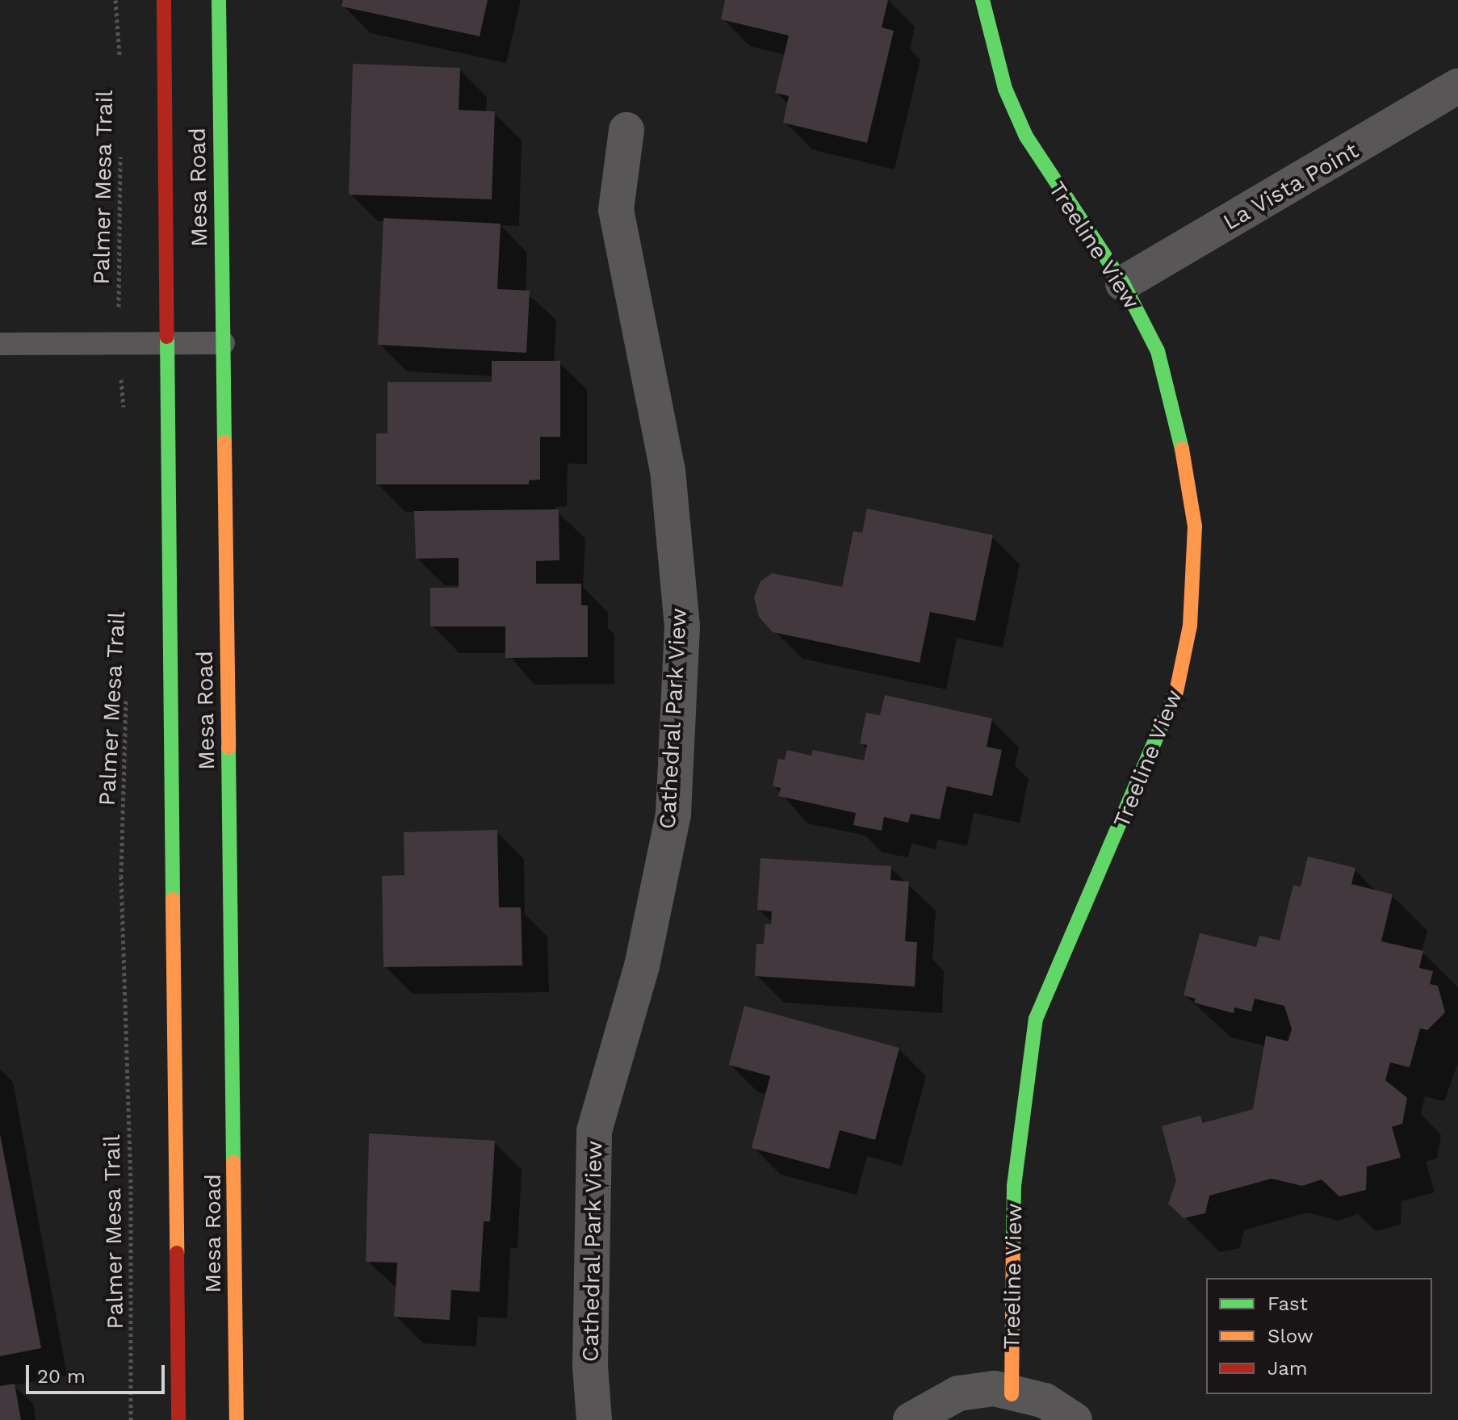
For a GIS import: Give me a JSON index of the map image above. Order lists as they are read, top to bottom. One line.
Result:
{"streets":{"main road":["Mesa Road","Treeline View"],"street":["La Vista Point","Cathedral Park View"],"path":["Palmer Mesa Trail"]},"crossings":[["La Vista Point","Treeline View"]],"legend":["Fast","Slow","Jam"],"scale_bar":"20 m"}
